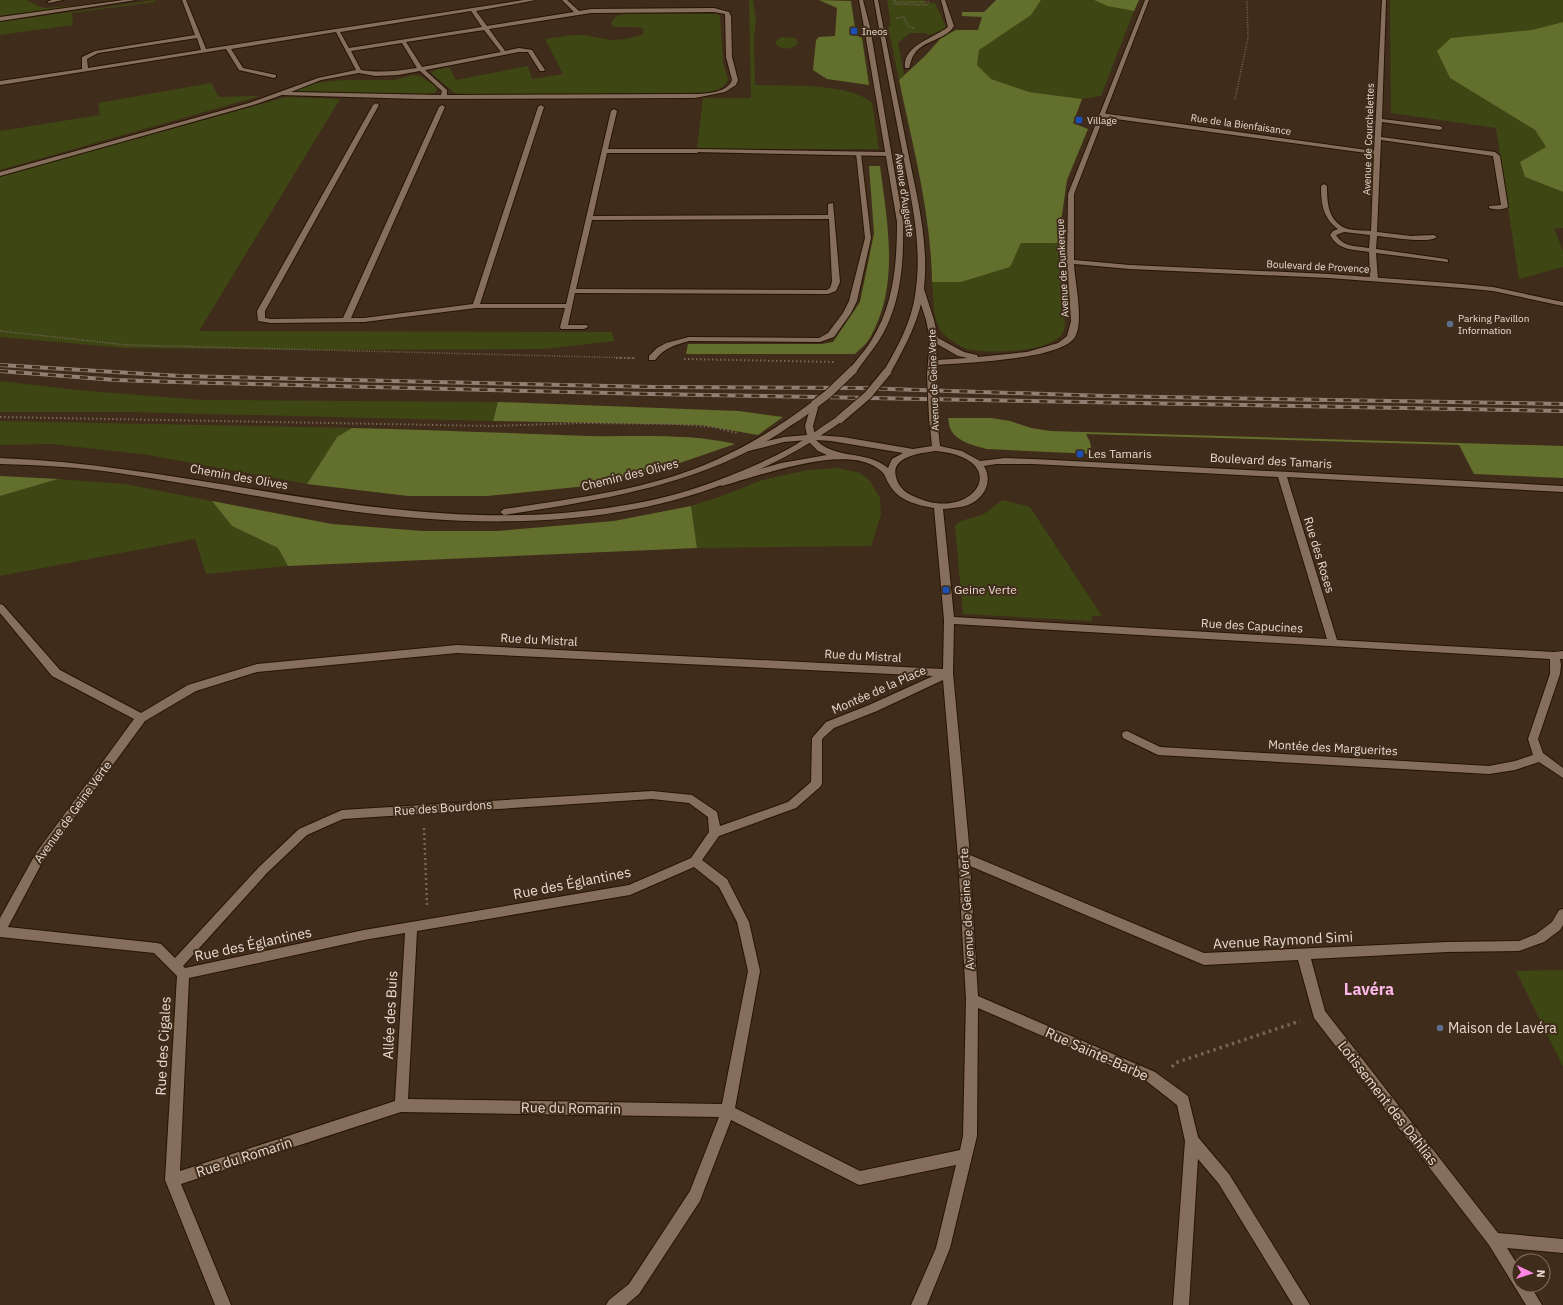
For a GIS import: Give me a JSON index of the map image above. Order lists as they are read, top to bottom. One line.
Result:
{"streets":{"street":["Rue de la Bienfaisance","Avenue de Courchelettes","Avenue d'Auguette","Boulevard de Provence","Avenue de Dunkerque","Avenue de Geine Verte","Boulevard des Tamaris","Chemin des Olives","Rue des Roses","Rue des Capucines","Rue du Mistral","Montée de la Place","Montée des Marguerites","Rue des Bourdons","Rue des Églantines","Avenue Raymond Simi","Allée des Buis","Rue des Cigales","Rue Sainte-Barbe","Lotissement des Dahlias","Rue du Romarin"]},"crossings":[["Rue de la Bienfaisance","Avenue de Courchelettes"],["Rue de la Bienfaisance","Avenue de Dunkerque"],["Avenue de Courchelettes","Boulevard de Provence"],["Avenue d'Auguette","Avenue de Geine Verte"],["Avenue d'Auguette","Chemin des Olives"],["Boulevard de Provence","Avenue de Dunkerque"],["Avenue de Dunkerque","Avenue de Geine Verte"],["Avenue de Geine Verte","Boulevard des Tamaris"],["Avenue de Geine Verte","Chemin des Olives"],["Avenue de Geine Verte","Rue des Capucines"],["Avenue de Geine Verte","Rue du Mistral"],["Avenue de Geine Verte","Montée de la Place"],["Avenue de Geine Verte","Avenue Raymond Simi"],["Avenue de Geine Verte","Rue Sainte-Barbe"],["Avenue de Geine Verte","Rue du Romarin"],["Boulevard des Tamaris","Chemin des Olives"],["Boulevard des Tamaris","Rue des Roses"],["Rue des Roses","Rue des Capucines"],["Rue du Mistral","Montée de la Place"],["Montée de la Place","Rue des Bourdons"],["Rue des Bourdons","Rue des Églantines"],["Rue des Bourdons","Rue des Cigales"],["Rue des Églantines","Allée des Buis"],["Rue des Églantines","Rue des Cigales"],["Avenue Raymond Simi","Lotissement des Dahlias"],["Allée des Buis","Rue du Romarin"],["Rue des Cigales","Rue du Romarin"]],"districts":["Lavéra"],"places":{"transit":["Ineos","Village","Les Tamaris","Geine Verte"],"other":["Parking Pavillon Information","Maison de Lavéra"]},"north":"right"}
